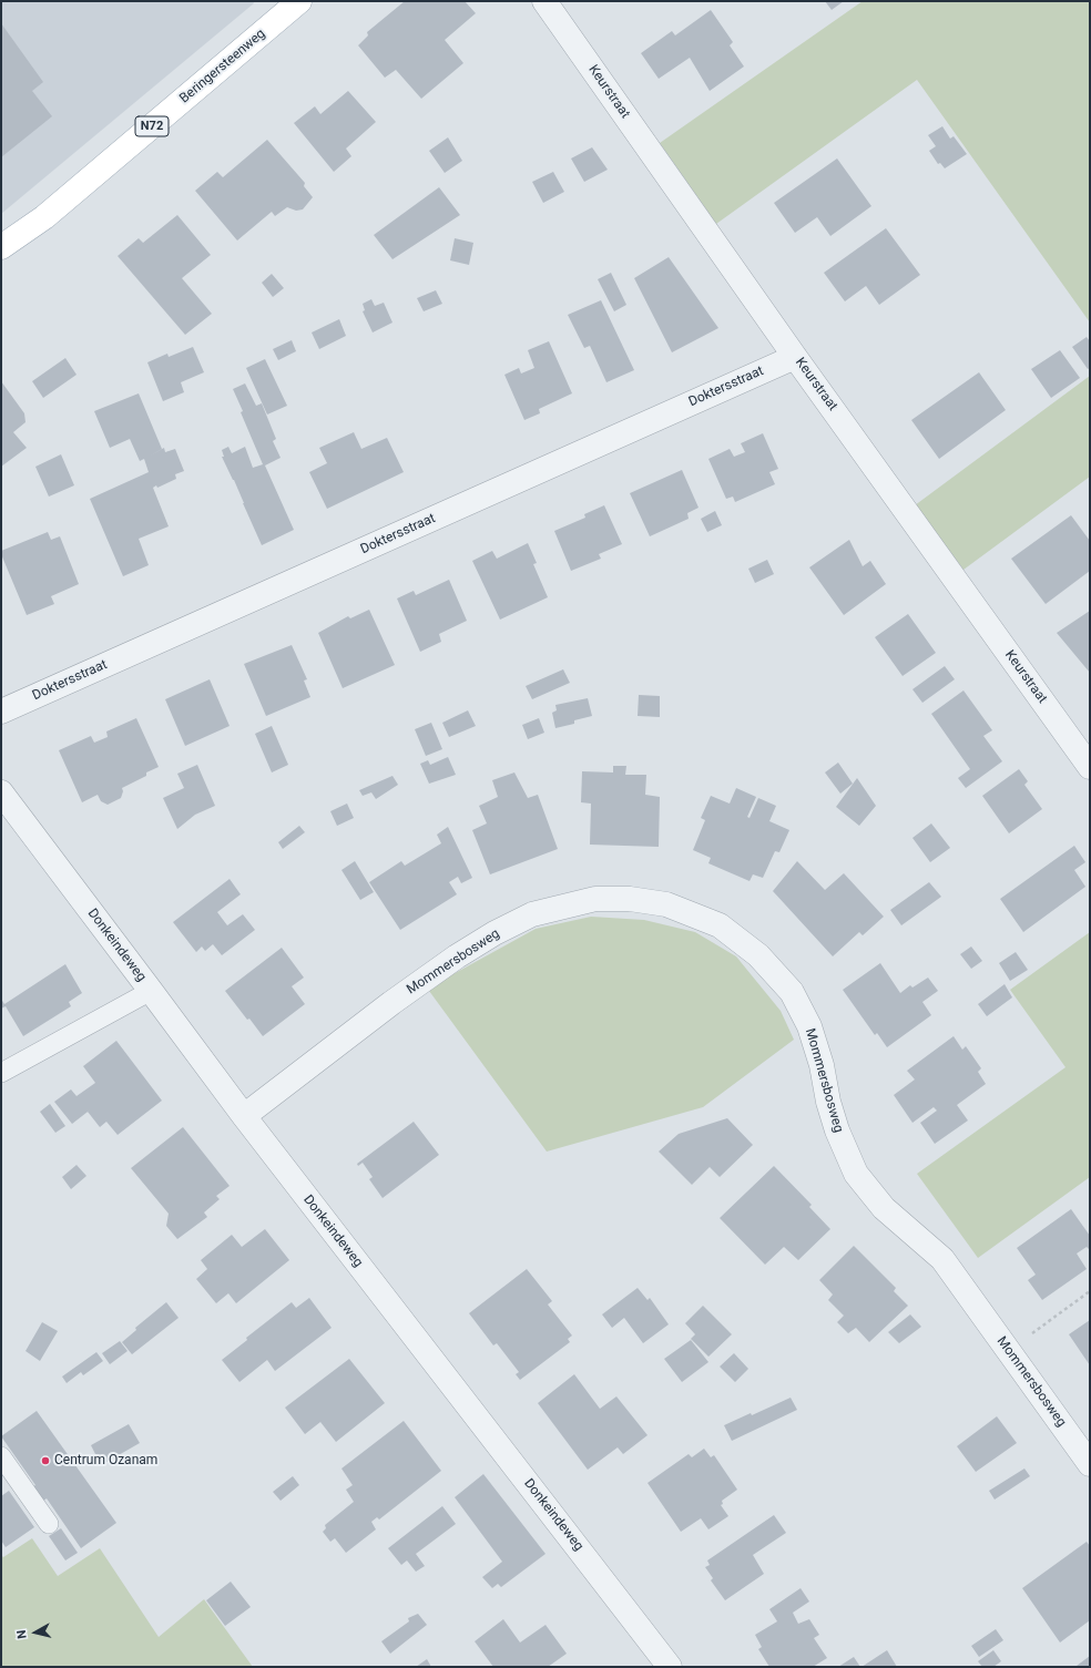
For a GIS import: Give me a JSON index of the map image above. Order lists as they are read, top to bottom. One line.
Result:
{"streets":{"main road":["Beringersteenweg","N72"],"street":["Keurstraat","Doktersstraat","Donkeindeweg","Mommersbosweg"]},"crossings":[["Keurstraat","Doktersstraat"],["Donkeindeweg","Mommersbosweg"]],"places":["Centrum Ozanam"],"north":"left"}
